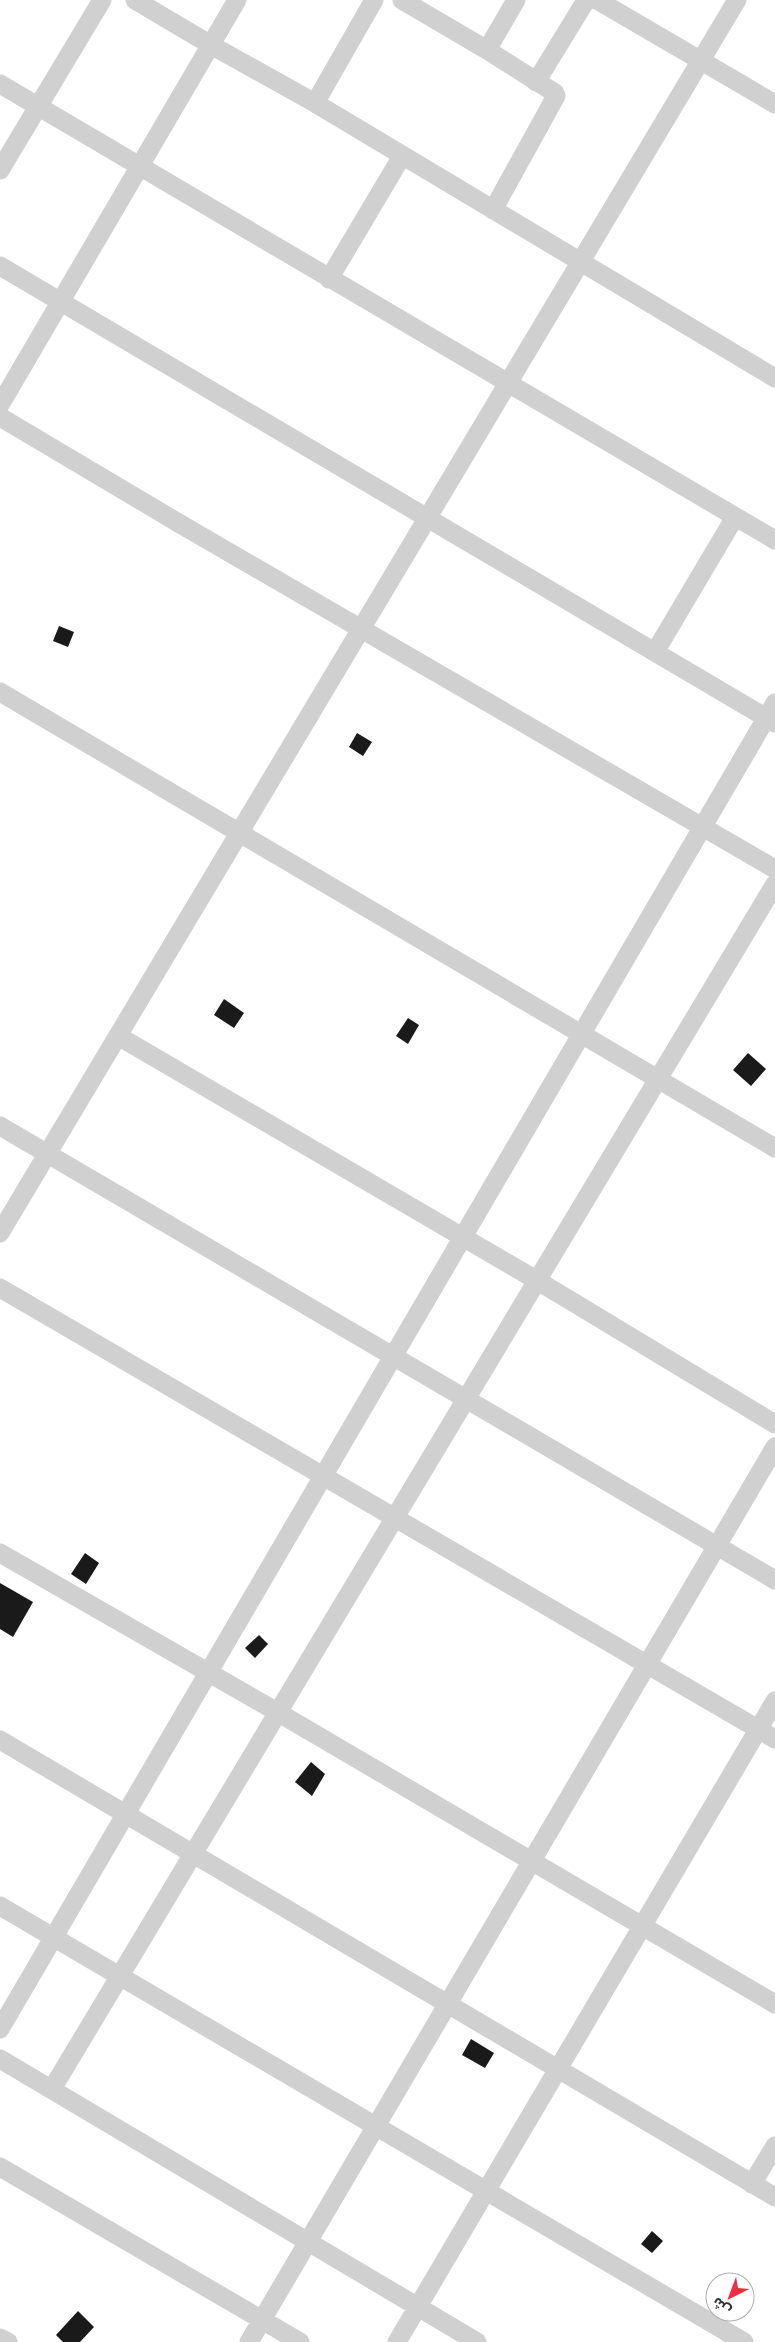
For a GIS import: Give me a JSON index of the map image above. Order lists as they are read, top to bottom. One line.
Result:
{"north":"bottom left"}
